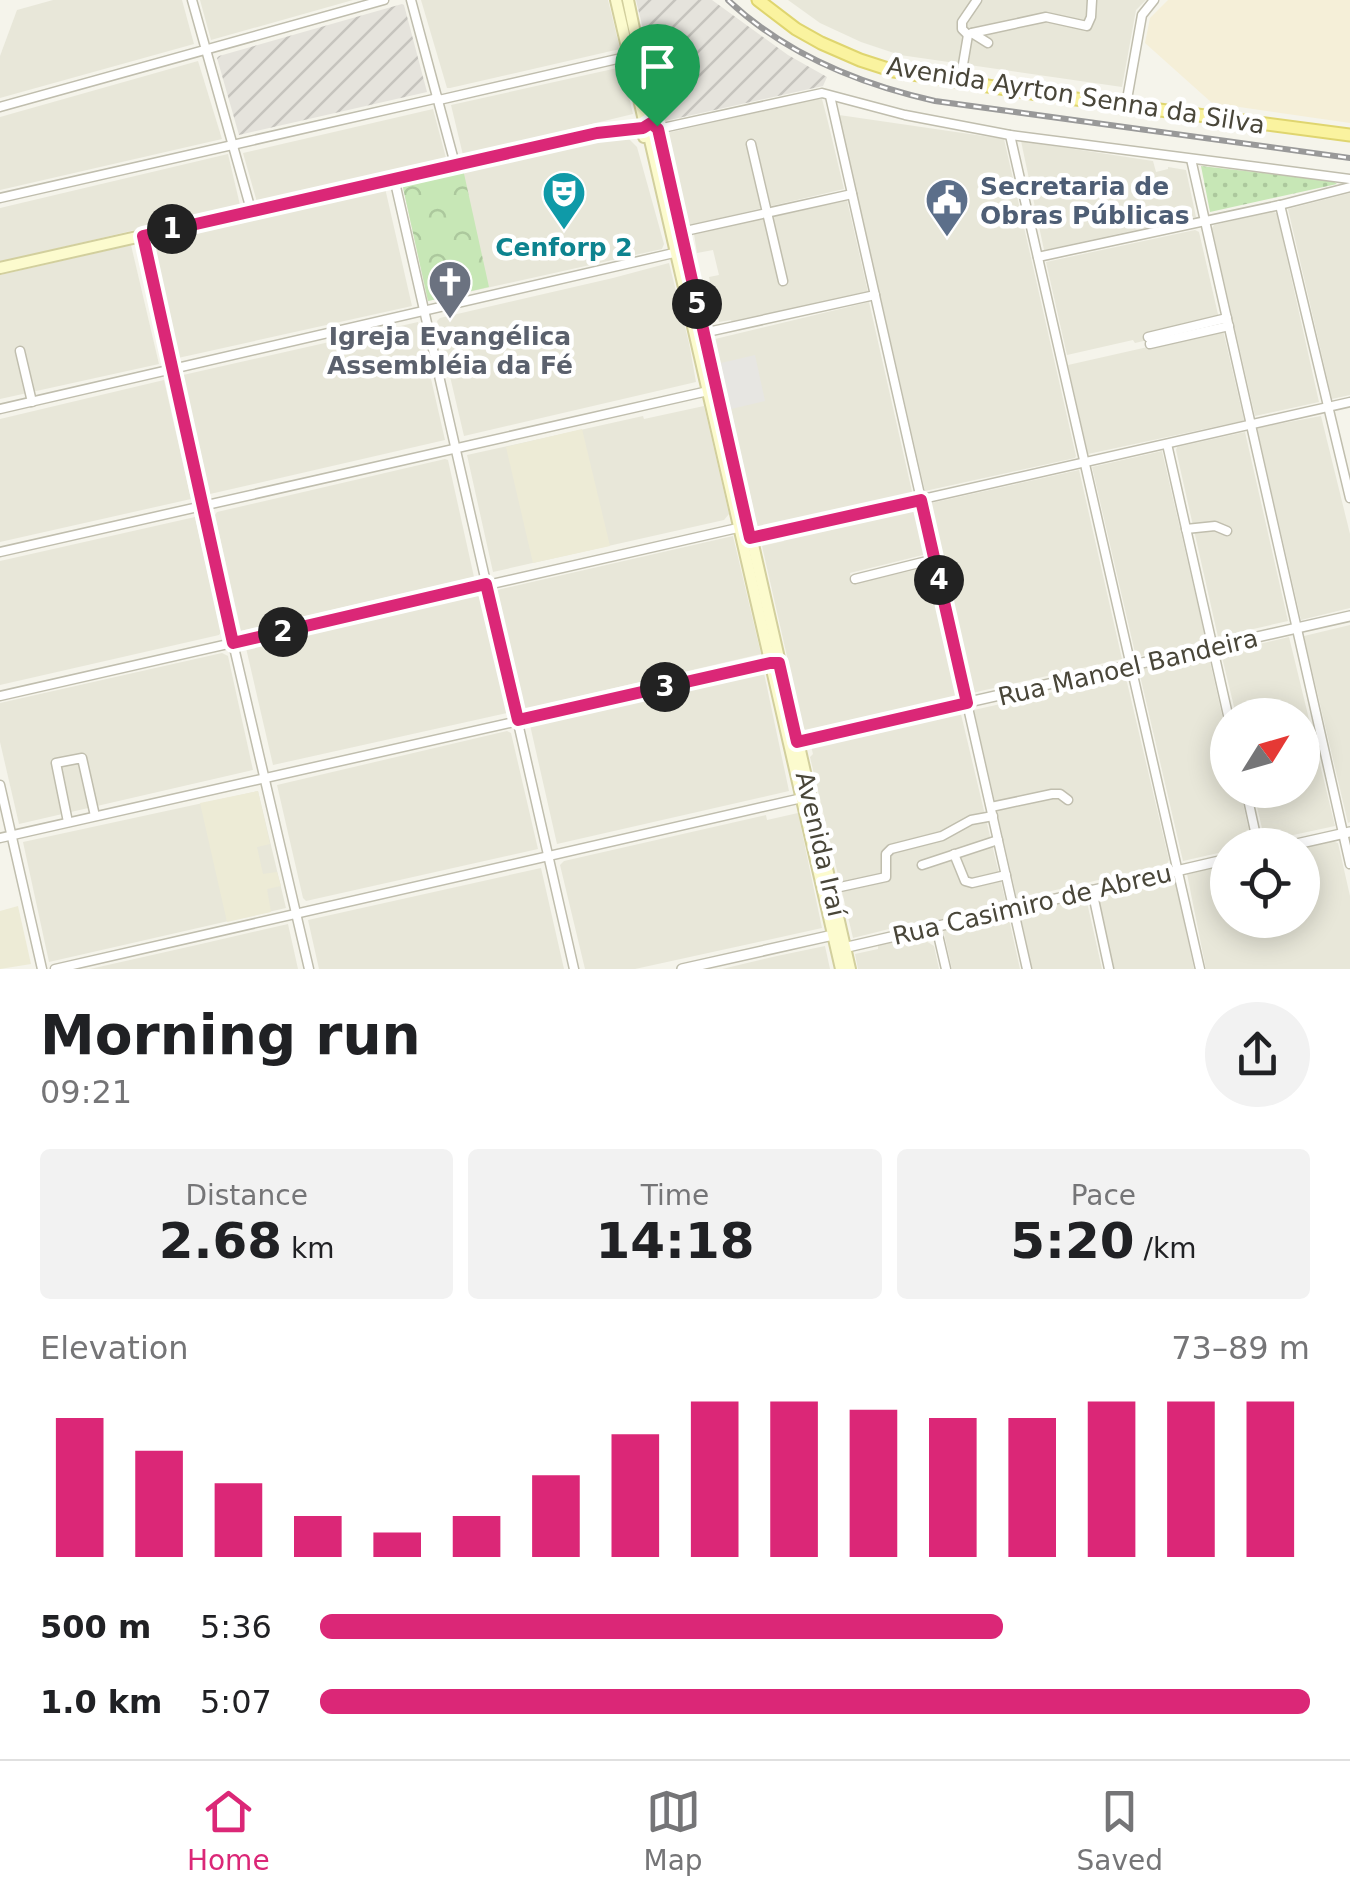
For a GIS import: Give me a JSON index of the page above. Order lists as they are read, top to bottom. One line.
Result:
{"streets":{"main road":["Avenida Ayrton Senna da Silva","Avenida Iraí"],"street":["Rua Manoel Bandeira","Rua Casimiro de Abreu"]},"crossings":[["Rua Manoel Bandeira","Avenida Iraí"],["Avenida Iraí","Rua Casimiro de Abreu"]],"places":{"theatre":["Cenforp 2"],"public building":["Secretaria de Obras Públicas"],"church":["Igreja Evangélica Assembléia da Fé"]},"north":"top right","page":{"pins":["1","5","4","2","3"],"heading":["Morning run","09:21"],"stats":[["Distance","2.68 km"],["Time","14:18"],["Pace","5:20 /km"]],"chart":["Elevation","73–89 m"],"list":[{"name":"500 m","note":"5:36"},{"name":"1.0 km","note":"5:07"}],"tabs":["Home","Map","Saved"]}}
